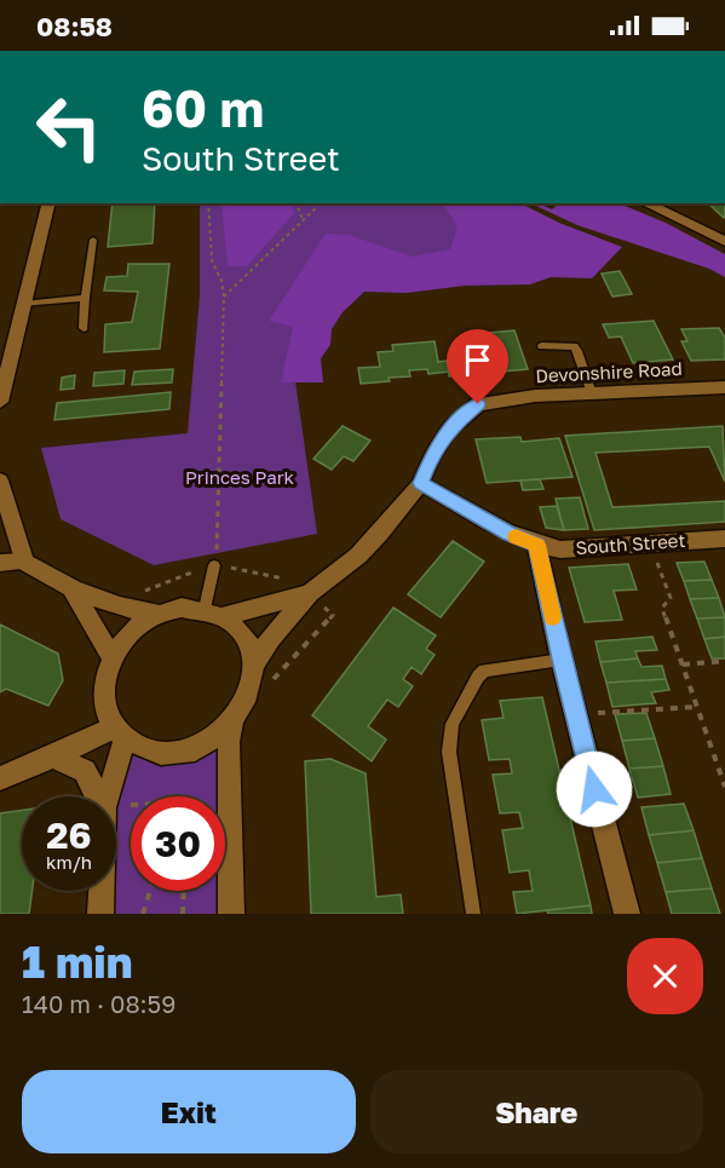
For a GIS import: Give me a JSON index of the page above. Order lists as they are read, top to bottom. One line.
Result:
{"streets":{"main road":["Devonshire Road","South Street"]},"crossings":[["Devonshire Road","South Street"]],"parks":["Princes Park"],"page":{"status":"08:58","turn":["60 m","South Street"],"speed":"26 km/h","limit":"30","heading":["1 min","140 m · 08:59"],"buttons":["Exit","Share"]}}
